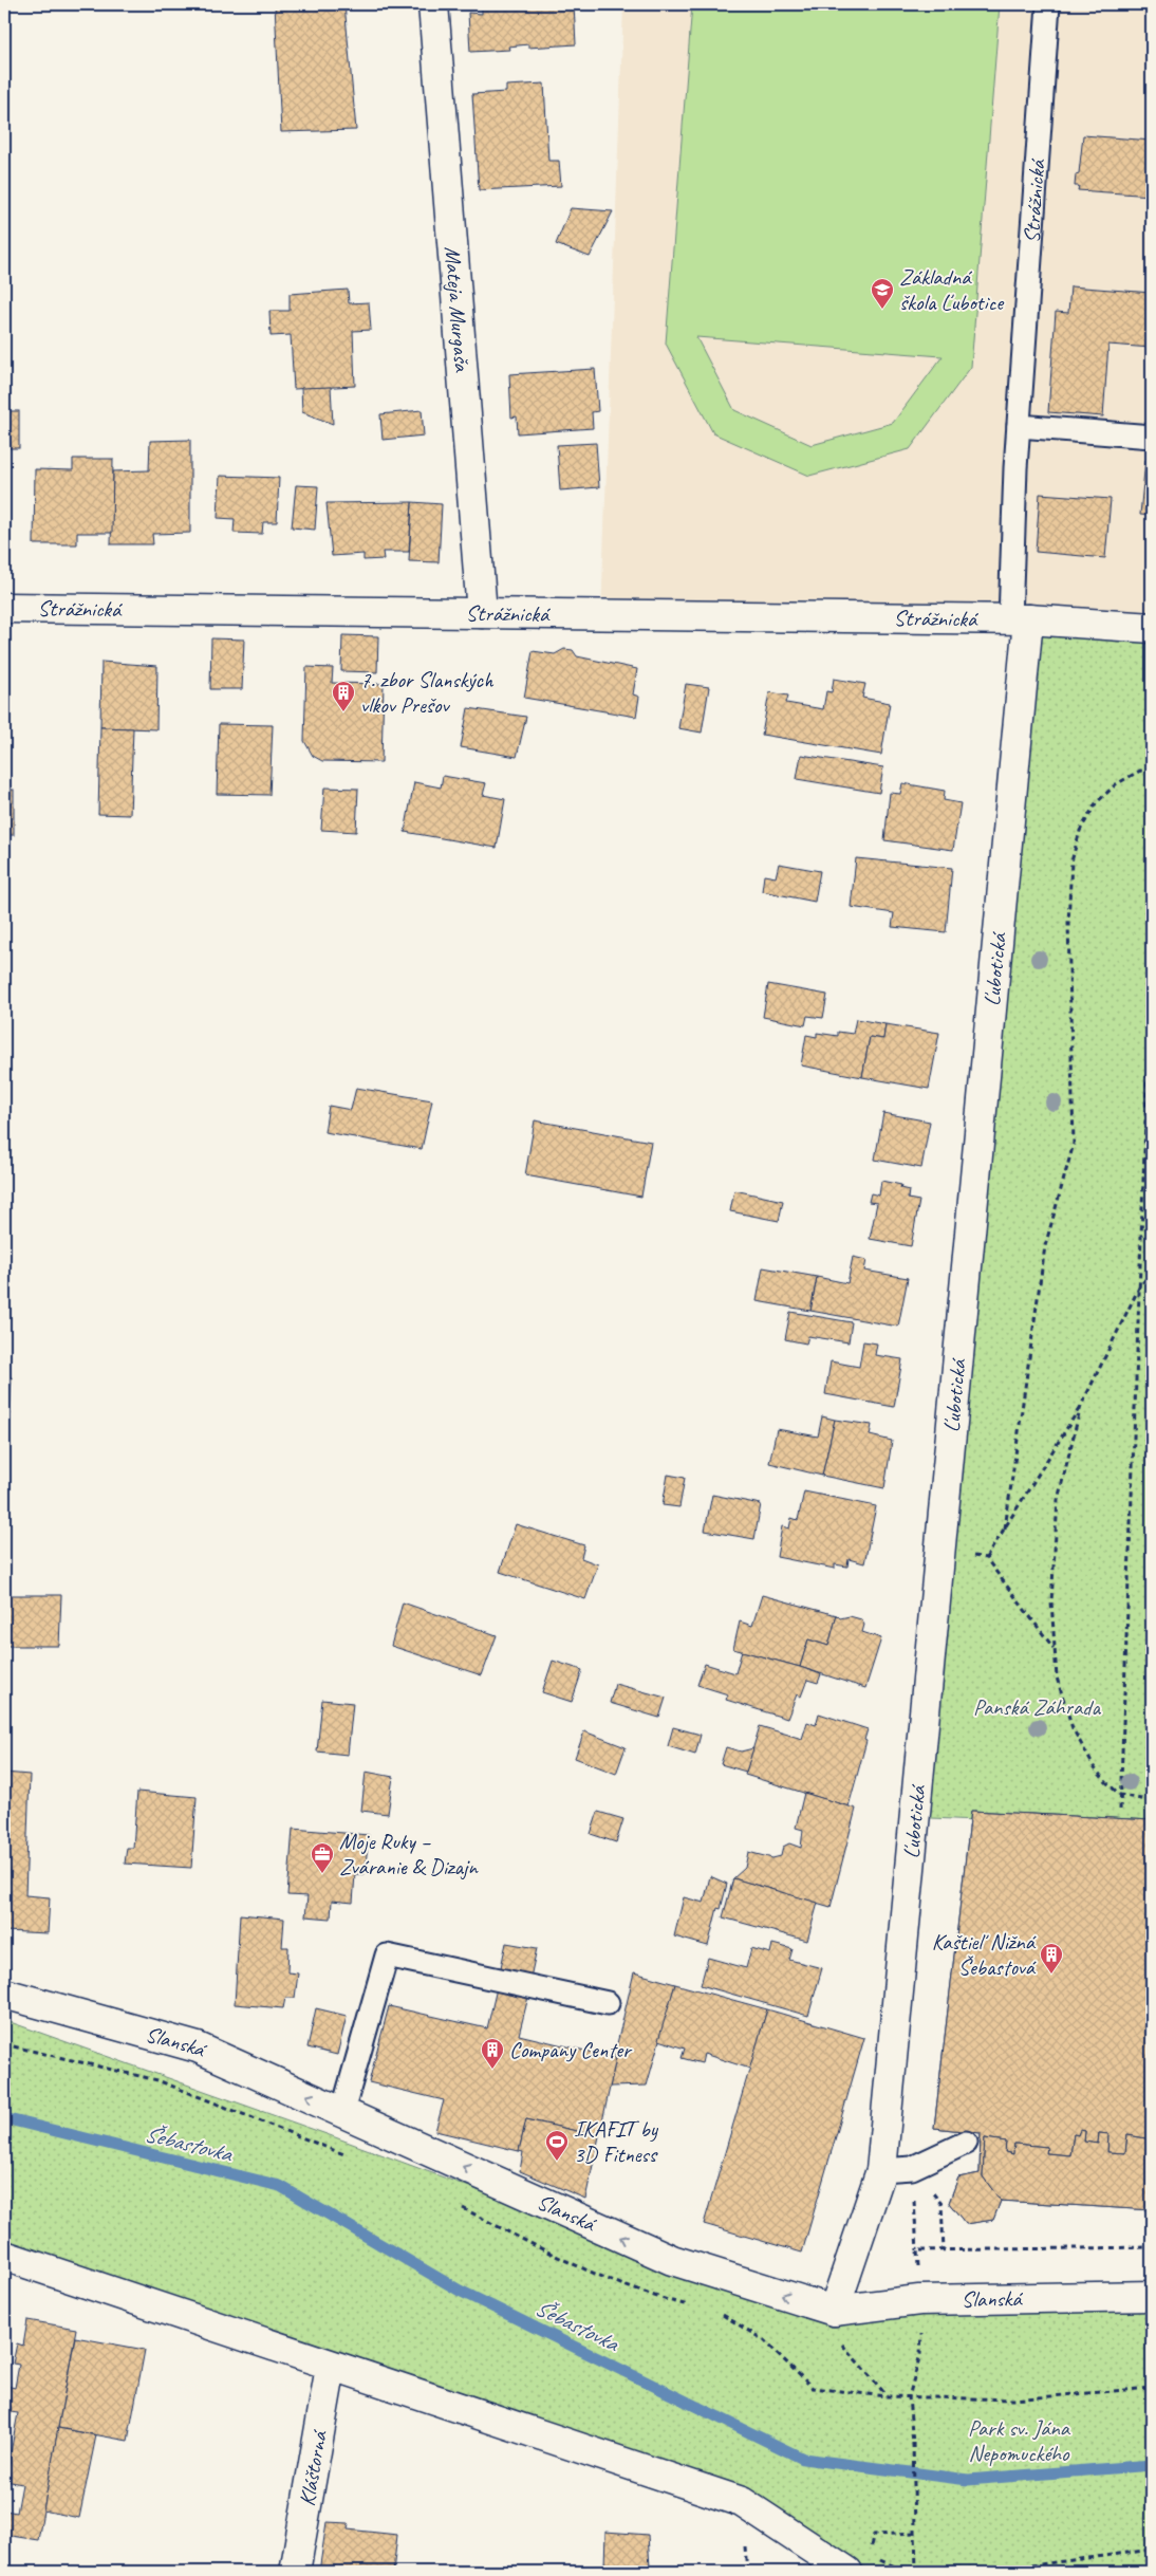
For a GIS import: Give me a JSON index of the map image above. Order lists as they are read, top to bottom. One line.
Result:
{"streets":{"street":["Strážnická","Mateja Murgaša","Ľubotická","Slanská","Kláštorná"]},"crossings":[["Strážnická","Mateja Murgaša"],["Strážnická","Ľubotická"],["Ľubotická","Slanská"]],"water":["Šebastovka"],"parks":["Panská Záhrada","Park sv. Jána Nepomuckého"],"places":{"school or university":["Základná škola Ľubotice"],"building":["7. zbor Slanských vlkov Prešov","Kaštieľ Nižná Šebastová","Company Center"],"office":["Moje Ruky – Zváranie & Dizajn"],"sports":["IKAFIT by 3D Fitness"]}}
